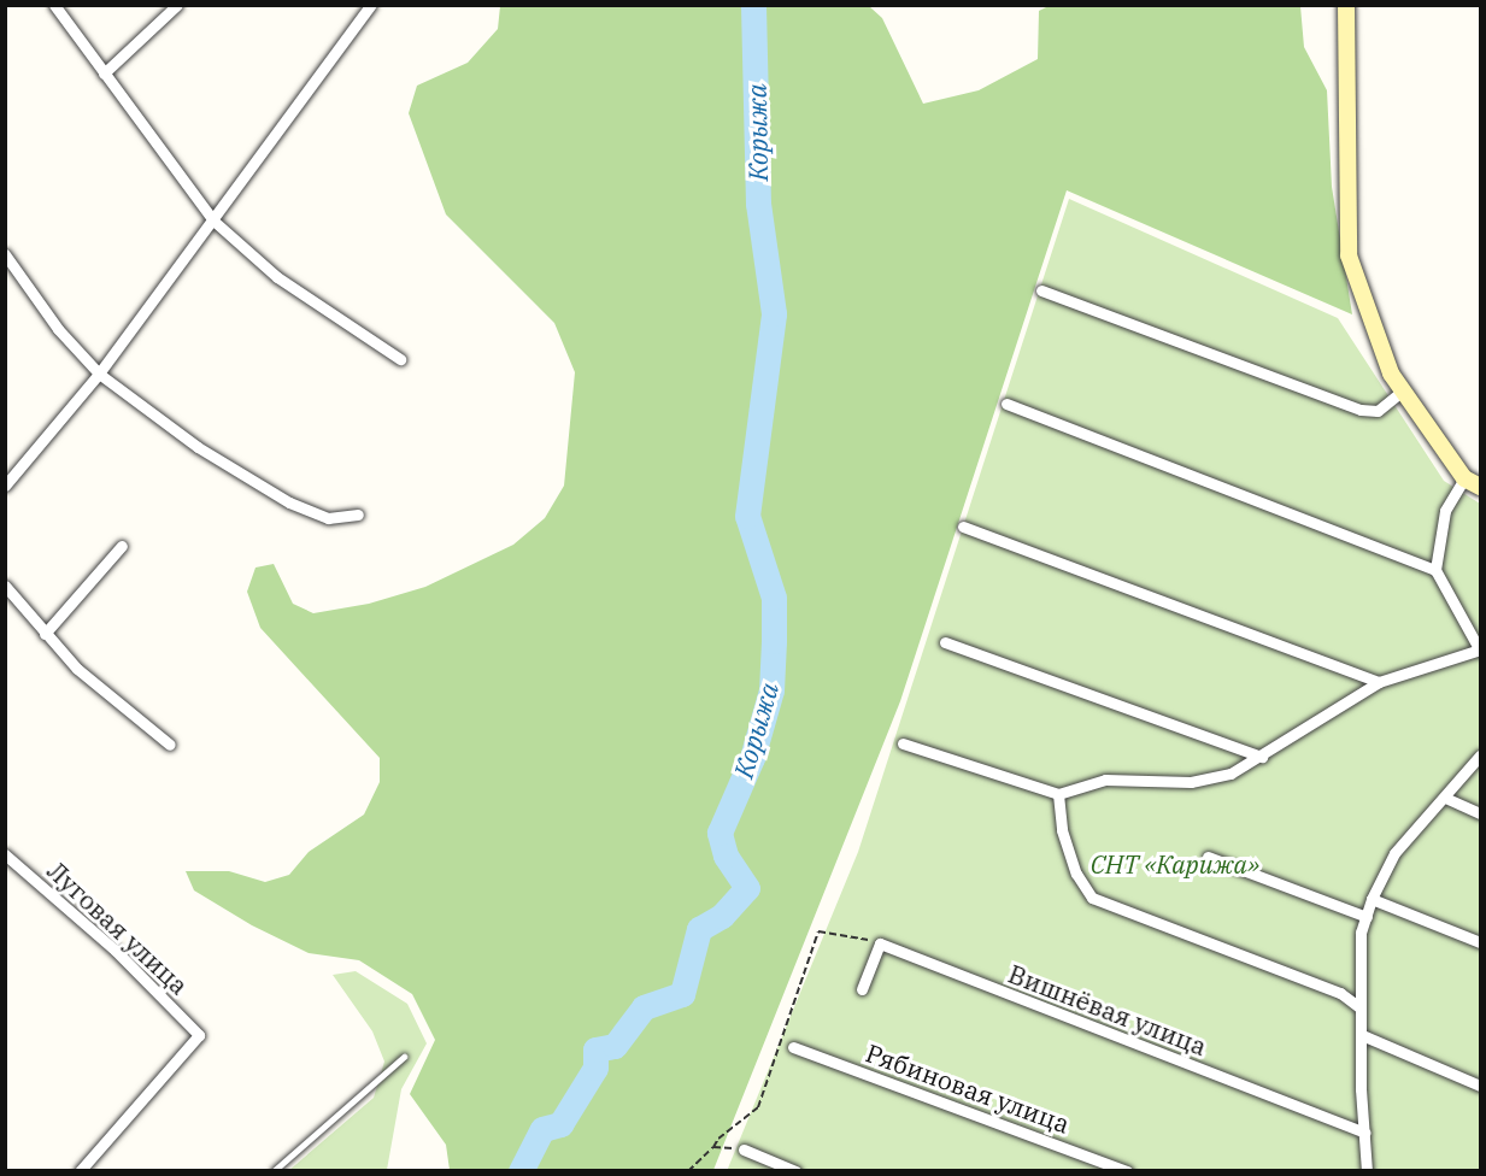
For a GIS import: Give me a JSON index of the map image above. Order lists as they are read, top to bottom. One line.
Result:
{"streets":{"street":["Луговая улица","Вишнёвая улица","Рябиновая улица"]},"water":["Корыжа"],"parks":["СНТ «Карижа»"]}
